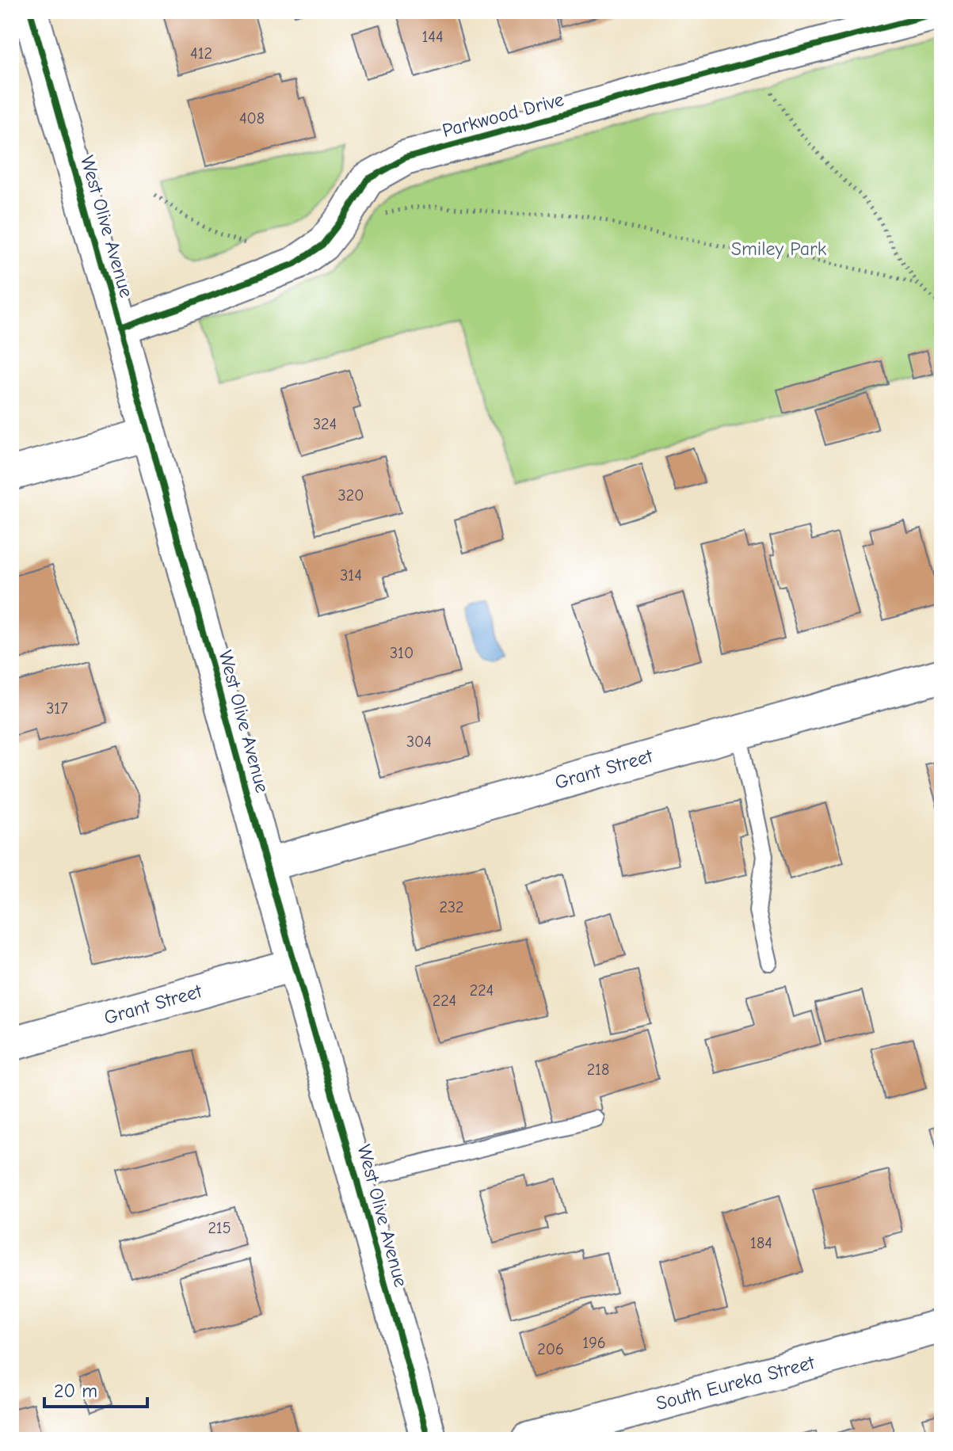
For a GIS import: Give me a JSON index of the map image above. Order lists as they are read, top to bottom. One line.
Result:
{"streets":{"street":["Parkwood Drive","West Olive Avenue","Grant Street","South Eureka Street"]},"crossings":[["Parkwood Drive","West Olive Avenue"],["West Olive Avenue","Grant Street"]],"parks":["Smiley Park"],"house_numbers":["144","412","408","324","320","314","310","317","304","232","224","224","218","215","184","196","206"],"scale_bar":"20 m"}
